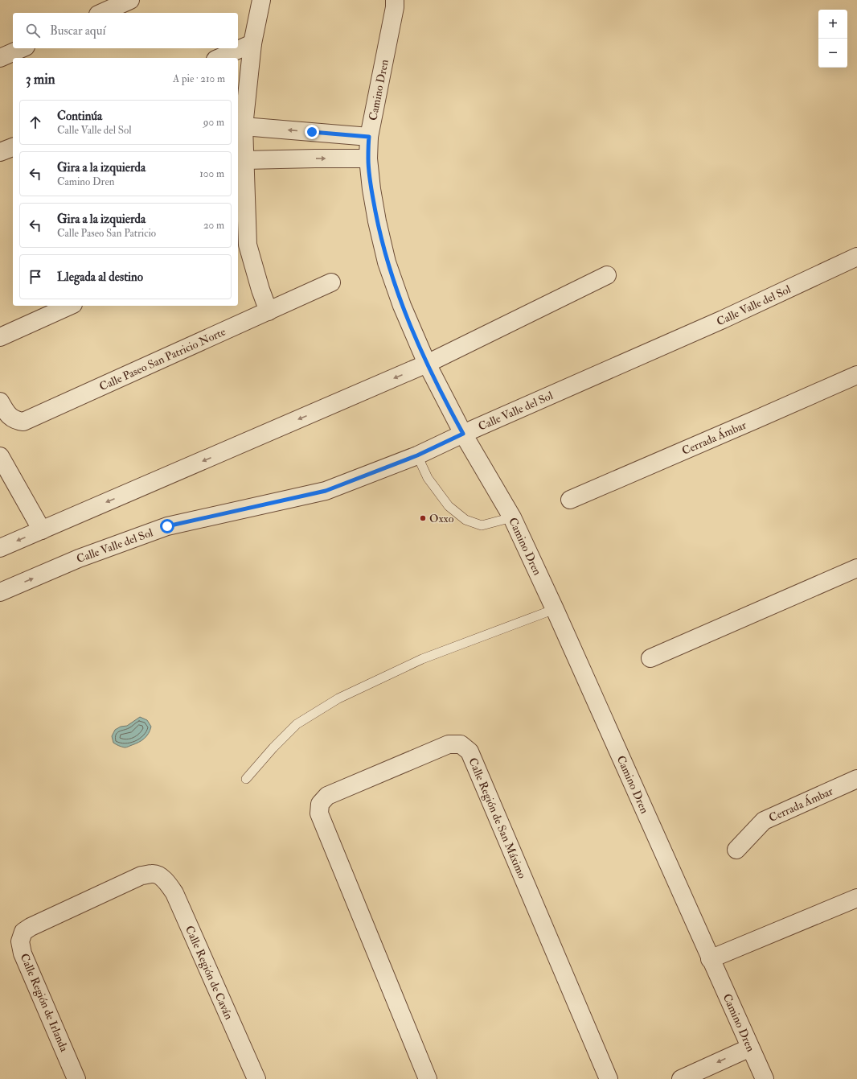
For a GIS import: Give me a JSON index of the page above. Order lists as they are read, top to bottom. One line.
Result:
{"streets":{"street":["Camino Dren","Calle Valle del Sol","Calle Paseo San Patricio Norte","Cerrada Ámbar","Calle Región de San Máximo","Calle Región de Caván","Calle Región de Irlanda"]},"crossings":[["Camino Dren","Calle Valle del Sol"],["Calle Región de Caván","Calle Región de Irlanda"]],"places":["Oxxo"],"page":{"map_buttons":["+","−"],"search":"Buscar aquí","heading":["3 min","A pie · 210 m"],"list":[["Continúa","Calle Valle del Sol","90 m"],["Gira a la izquierda","Camino Dren","100 m"],["Gira a la izquierda","Calle Paseo San Patricio","20 m"],"Llegada al destino"]}}
